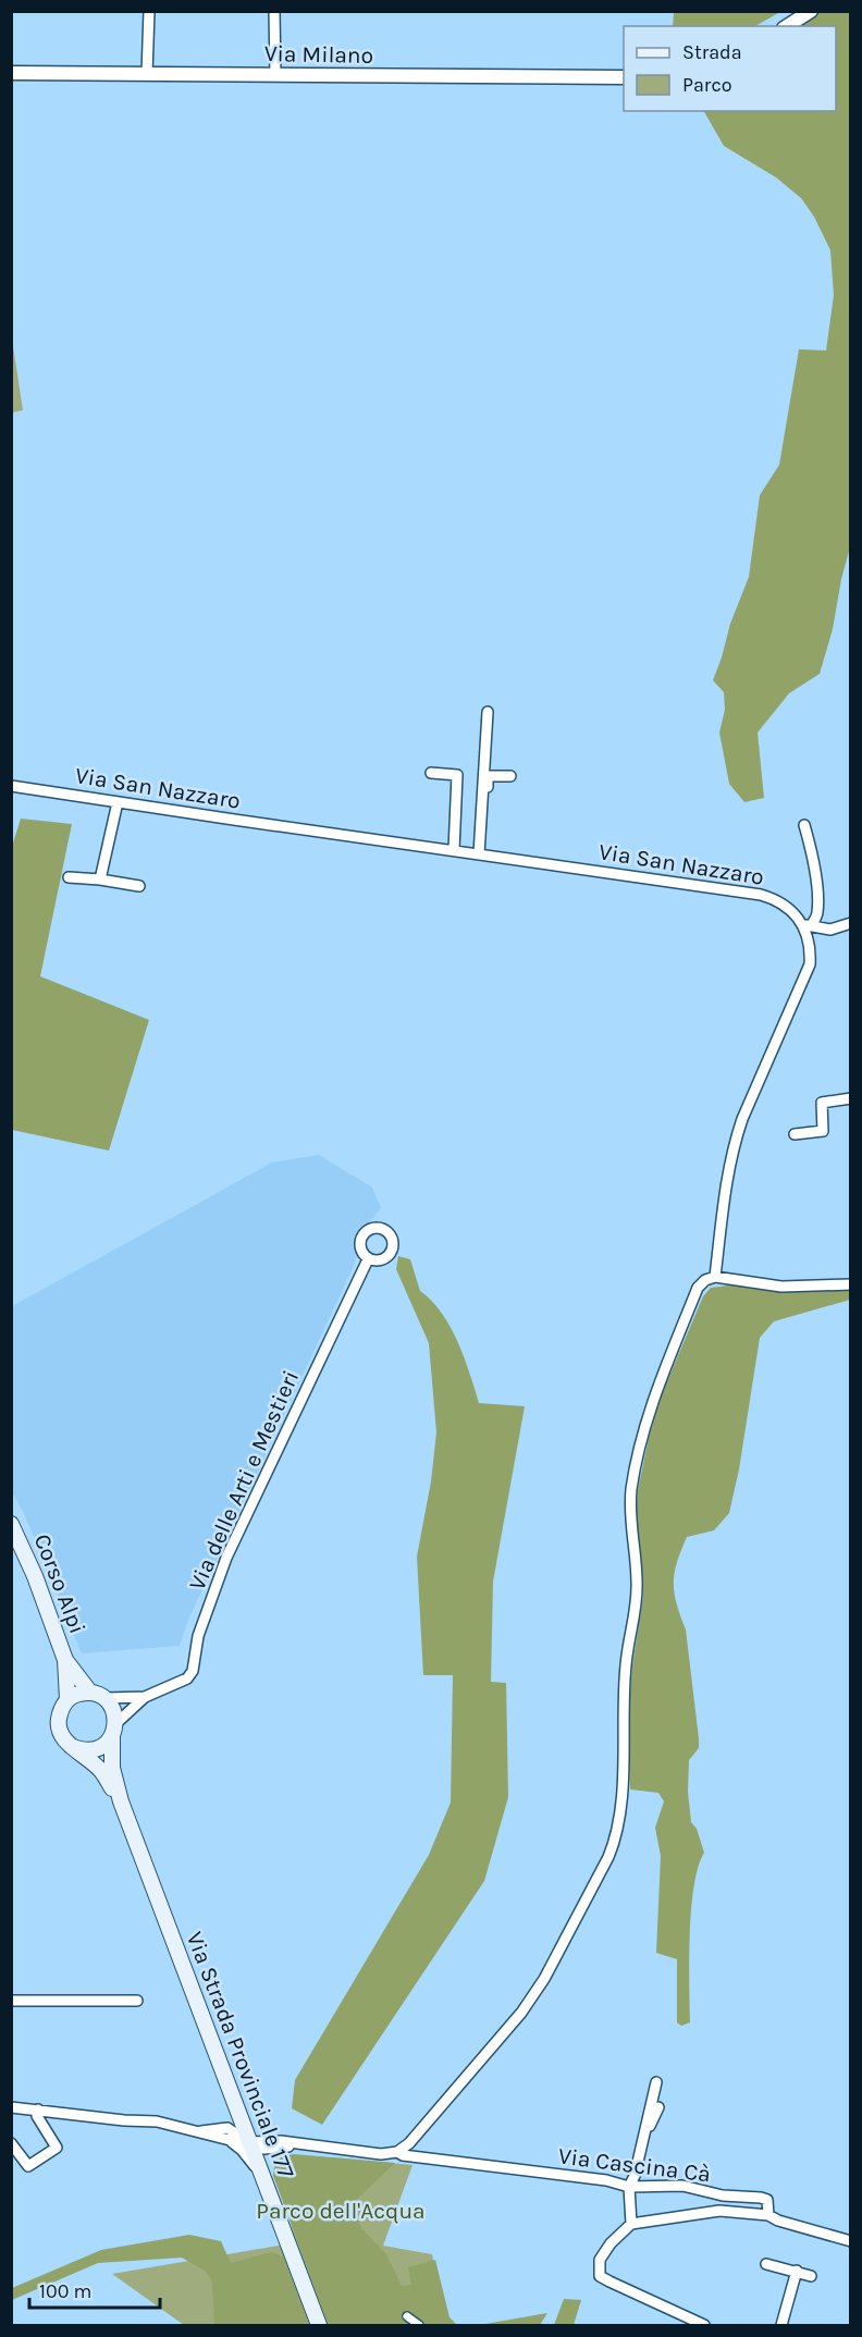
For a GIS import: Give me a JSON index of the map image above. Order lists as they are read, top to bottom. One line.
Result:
{"streets":{"main road":["Corso Alpi","Via Strada Provinciale 177"],"street":["Via Milano","Via San Nazzaro","Via delle Arti e Mestieri","Via Cascina Cà"]},"crossings":[["Via delle Arti e Mestieri","Corso Alpi"],["Via delle Arti e Mestieri","Via Strada Provinciale 177"],["Corso Alpi","Via Strada Provinciale 177"],["Via Strada Provinciale 177","Via Cascina Cà"]],"parks":["Parco dell'Acqua"],"legend":["Strada","Parco"],"scale_bar":"100 m"}
